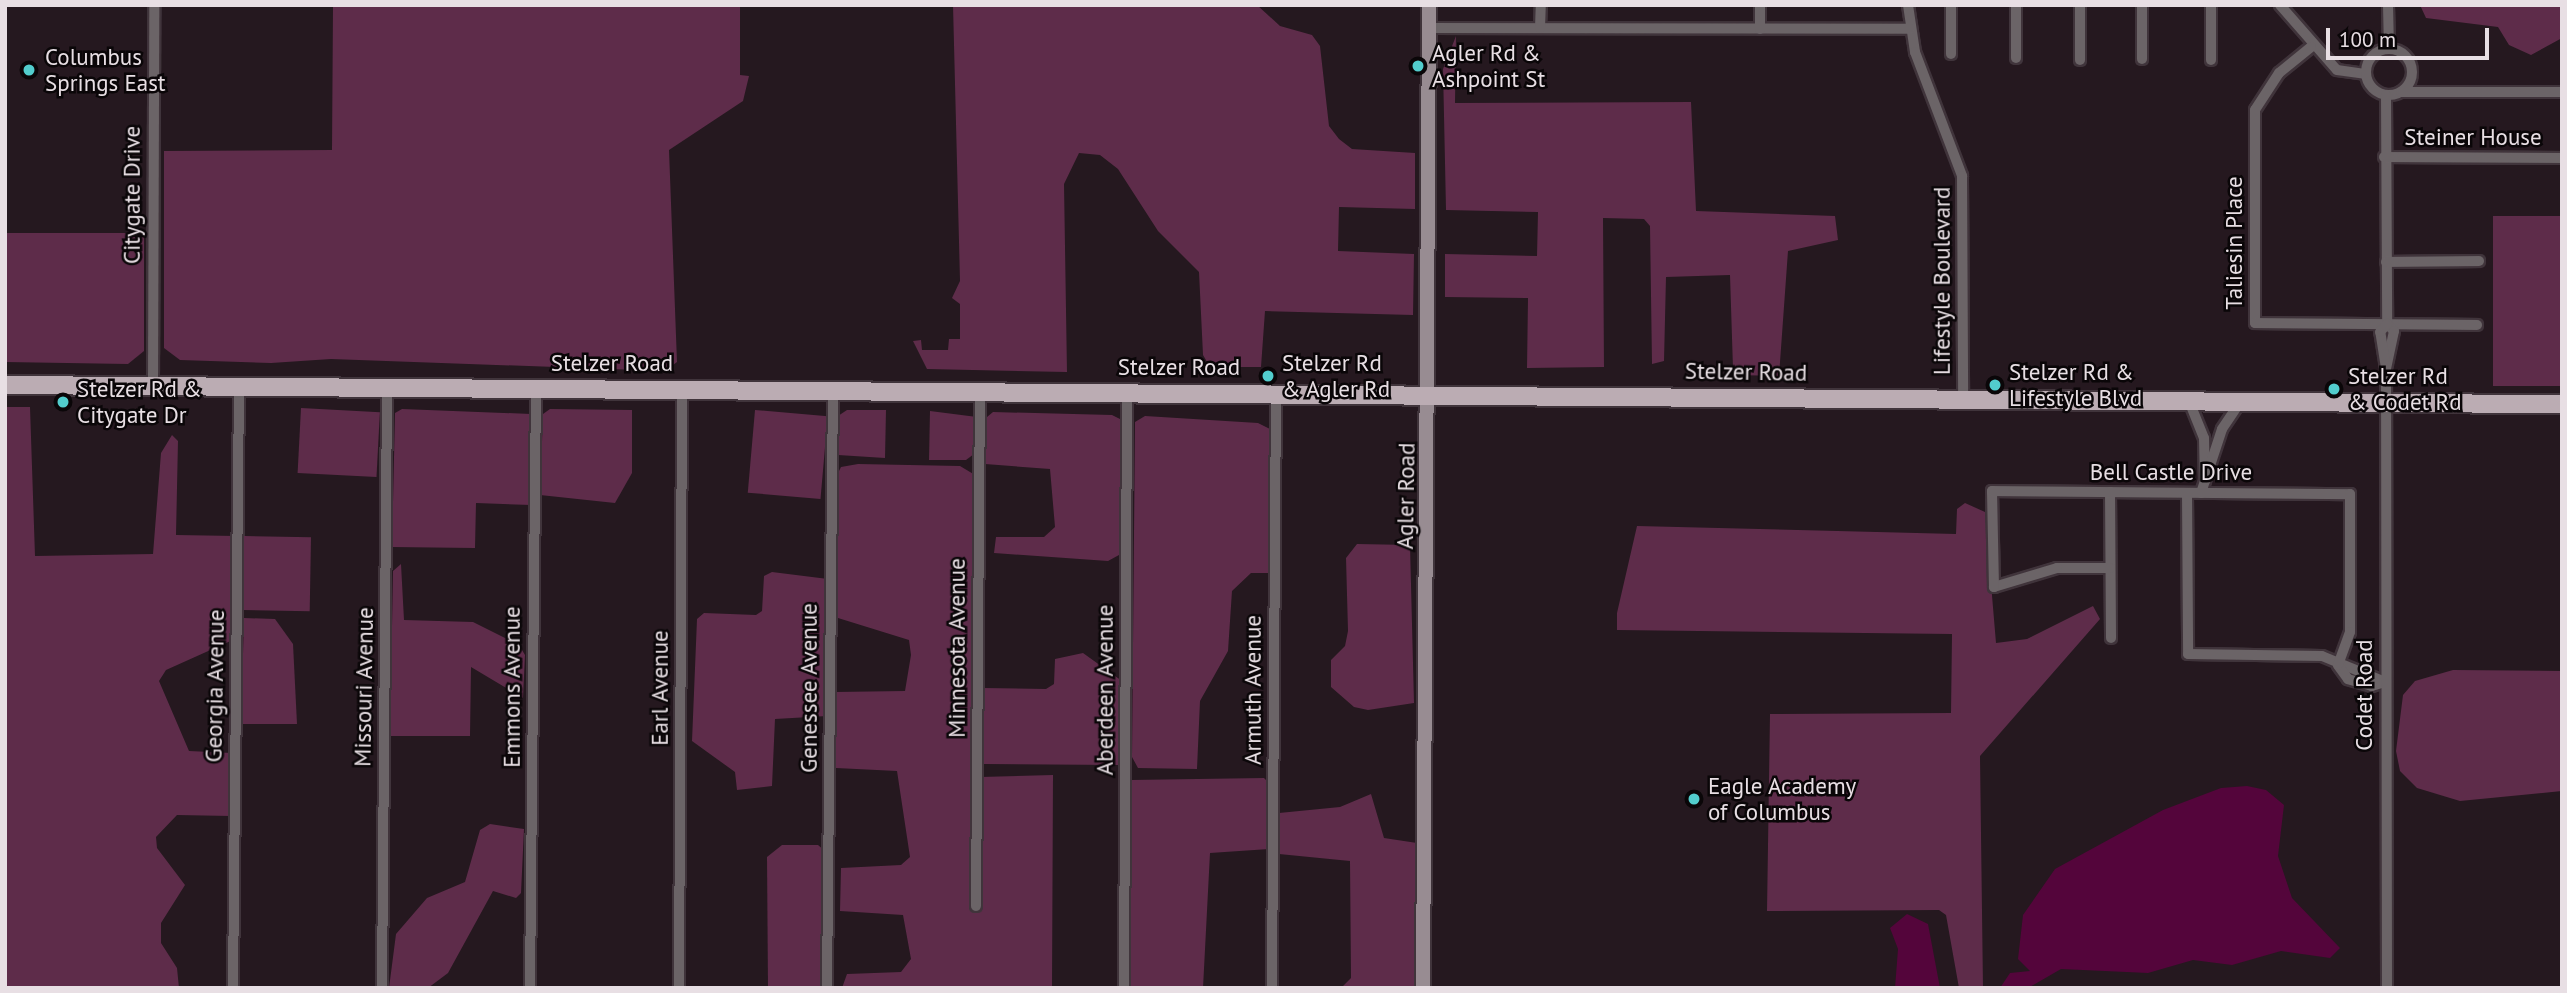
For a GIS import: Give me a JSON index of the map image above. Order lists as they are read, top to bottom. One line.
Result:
{"streets":{"main road":["Stelzer Road","Agler Road"],"street":["Steiner House","Citygate Drive","Taliesin Place","Lifestyle Boulevard","Bell Castle Drive","Minnesota Avenue","Georgia Avenue","Missouri Avenue","Emmons Avenue","Earl Avenue","Genessee Avenue","Aberdeen Avenue","Armuth Avenue","Codet Road"]},"crossings":[["Citygate Drive","Stelzer Road"],["Taliesin Place","Codet Road"],["Lifestyle Boulevard","Stelzer Road"],["Stelzer Road","Agler Road"],["Stelzer Road","Minnesota Avenue"],["Stelzer Road","Georgia Avenue"],["Stelzer Road","Missouri Avenue"],["Stelzer Road","Emmons Avenue"],["Stelzer Road","Earl Avenue"],["Stelzer Road","Genessee Avenue"],["Stelzer Road","Aberdeen Avenue"],["Stelzer Road","Armuth Avenue"],["Stelzer Road","Codet Road"]],"places":["Agler Rd & Ashpoint St","Columbus Springs East","Stelzer Rd & Agler Rd","Stelzer Rd & Lifestyle Blvd","Stelzer Rd & Codet Rd","Stelzer Rd & Citygate Dr","Eagle Academy of Columbus"],"scale_bar":"100 m"}
